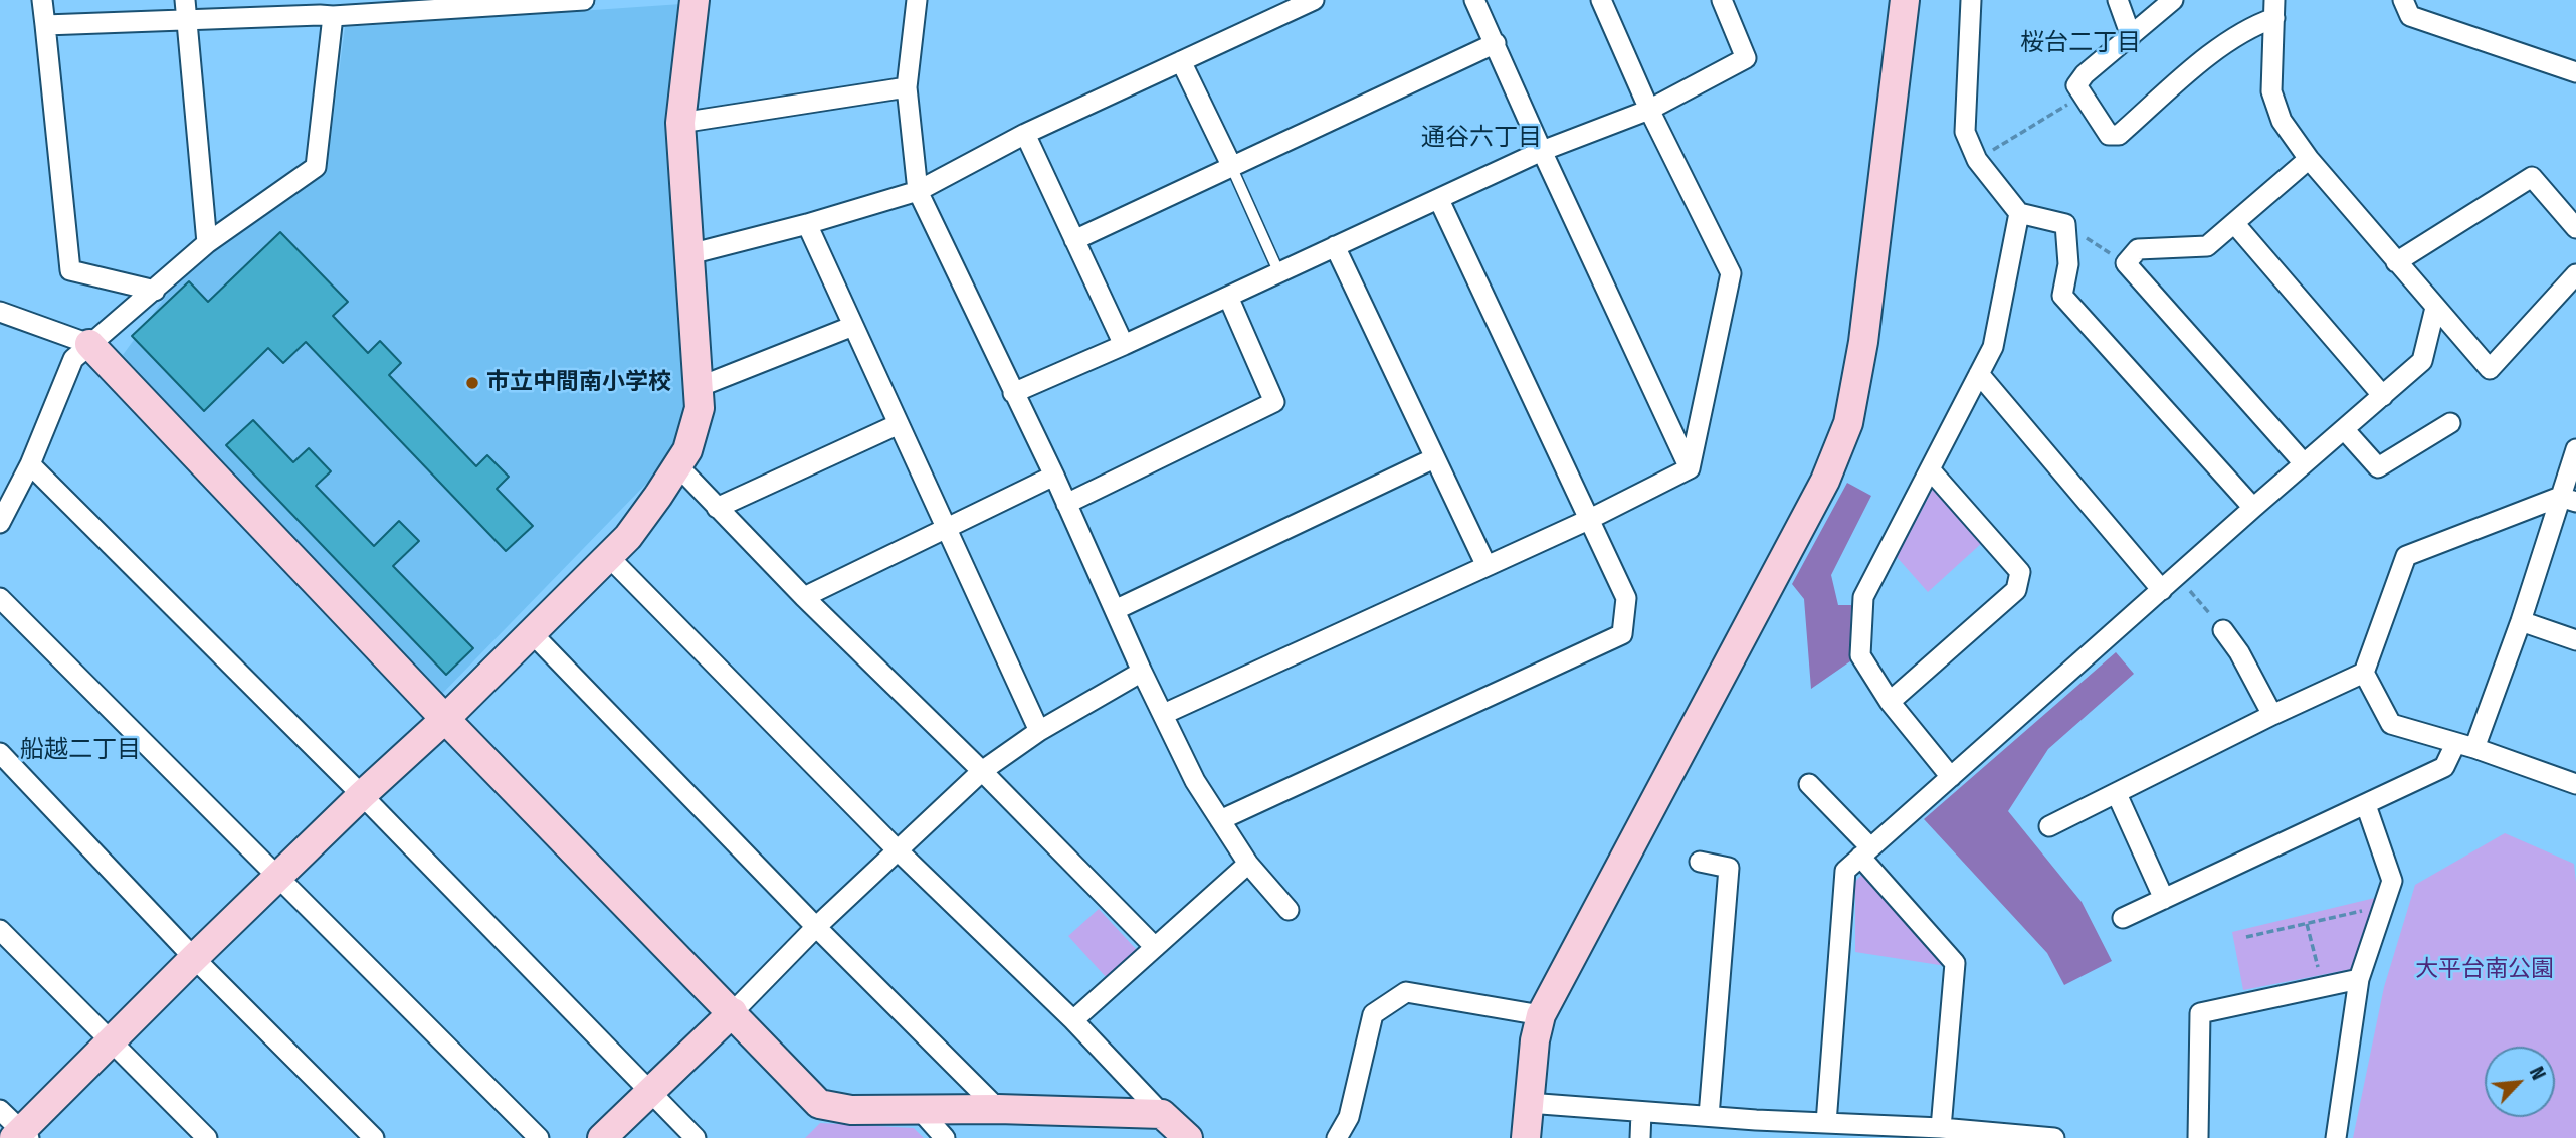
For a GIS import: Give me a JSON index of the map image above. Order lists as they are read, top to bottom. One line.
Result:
{"districts":["桜台二丁目","通谷六丁目","船越二丁目"],"parks":["大平台南公園"],"places":["市立中間南小学校"],"north":"top right"}
